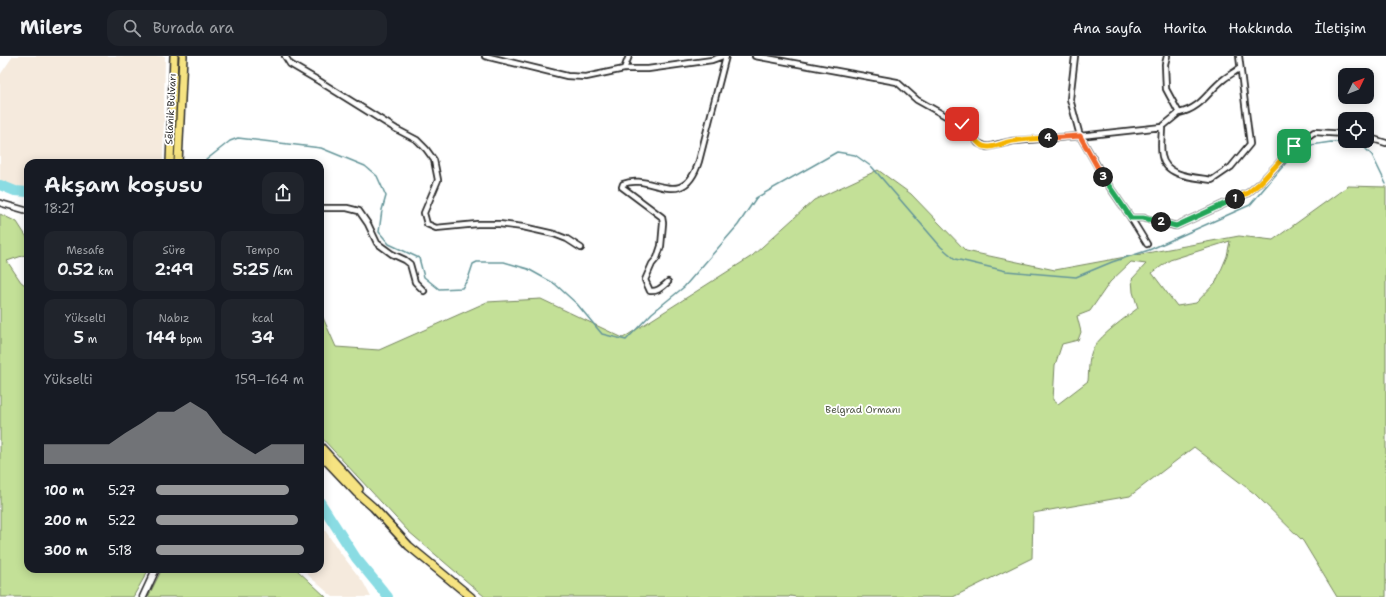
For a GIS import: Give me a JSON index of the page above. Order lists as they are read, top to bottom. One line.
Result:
{"streets":{"main road":["Selanik Bulvarı"]},"parks":["Belgrad Ormanı"],"north":"top right","page":{"header":"Milers","search":"Burada ara","nav":["Ana sayfa","Harita","Hakkında","İletişim"],"pins":["4","3","1","2"],"heading":["Akşam koşusu","18:21"],"stats":[["Mesafe","0.52 km"],["Süre","2:49"],["Tempo","5:25 /km"],["Yükselti","5 m"],["Nabız","144 bpm"],["kcal","34"]],"chart":["Yükselti","159–164 m"],"list":[{"name":"100 m","note":"5:27"},{"name":"200 m","note":"5:22"},{"name":"300 m","note":"5:18"}]}}
